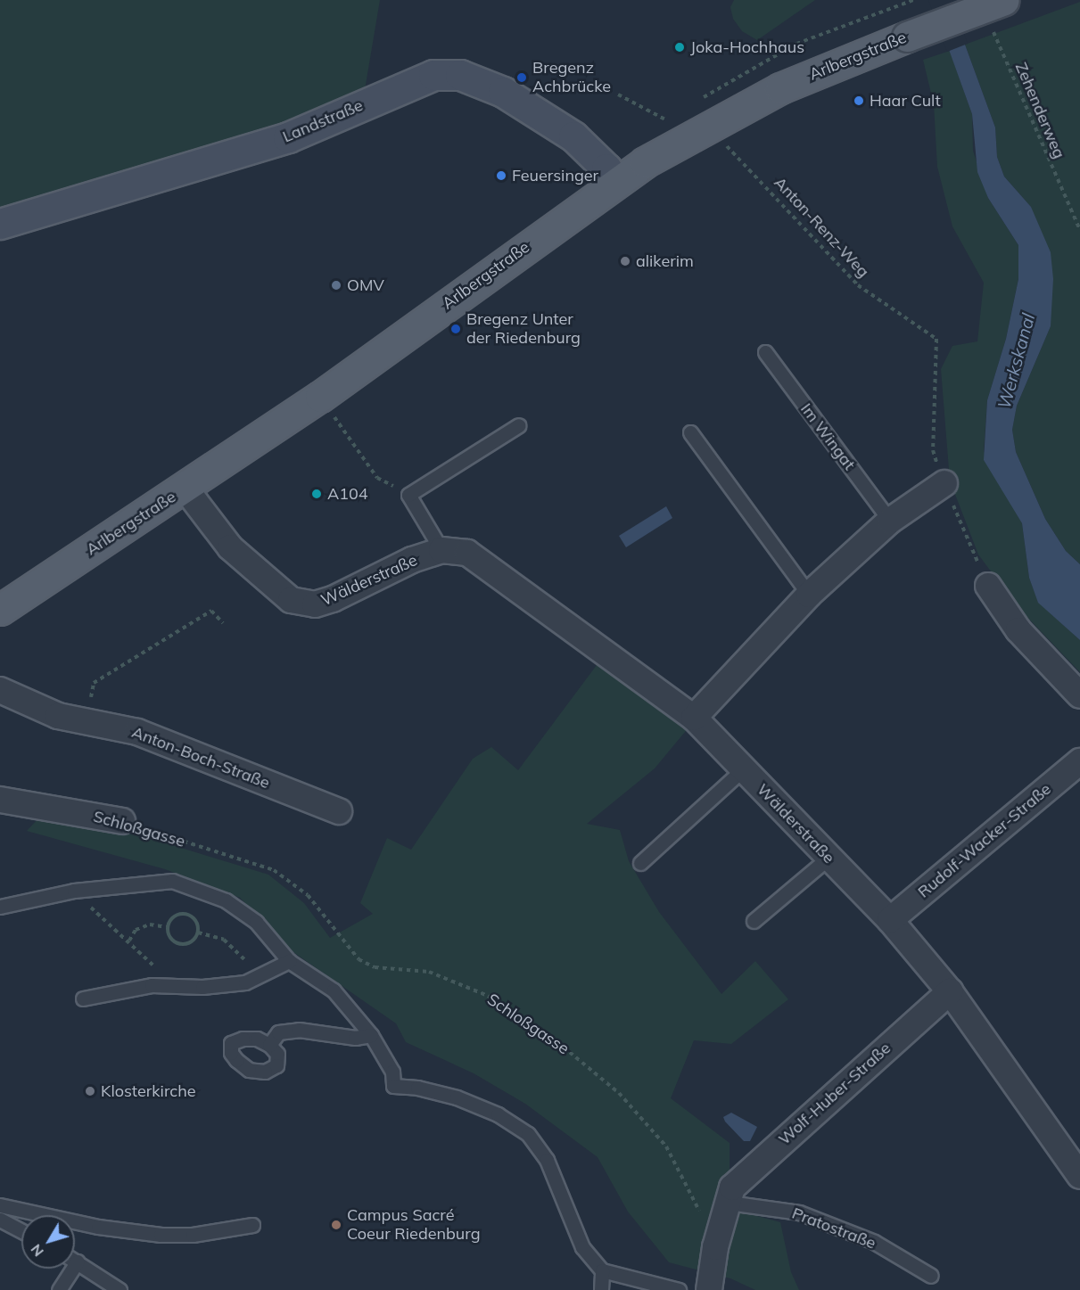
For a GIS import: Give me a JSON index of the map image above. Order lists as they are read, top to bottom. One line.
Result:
{"streets":{"main road":["Arlbergstraße"],"street":["Landstraße","Wälderstraße","Anton-Boch-Straße","Schloßgasse","Rudolf-Wacker-Straße","Wolf-Huber-Straße"],"lane":["Im Wingat","Pratostraße"],"path":["Zehenderweg","Anton-Renz-Weg"]},"crossings":[["Arlbergstraße","Landstraße"],["Arlbergstraße","Wälderstraße"],["Wälderstraße","Rudolf-Wacker-Straße"],["Wälderstraße","Wolf-Huber-Straße"],["Wolf-Huber-Straße","Pratostraße"]],"water":["Werkskanal"],"places":["Joka-Hochhaus","Bregenz Achbrücke","Haar Cult","Feuersinger","alikerim","OMV","Bregenz Unter der Riedenburg","A104","Klosterkirche","Campus Sacré Coeur Riedenburg"],"north":"bottom left"}
